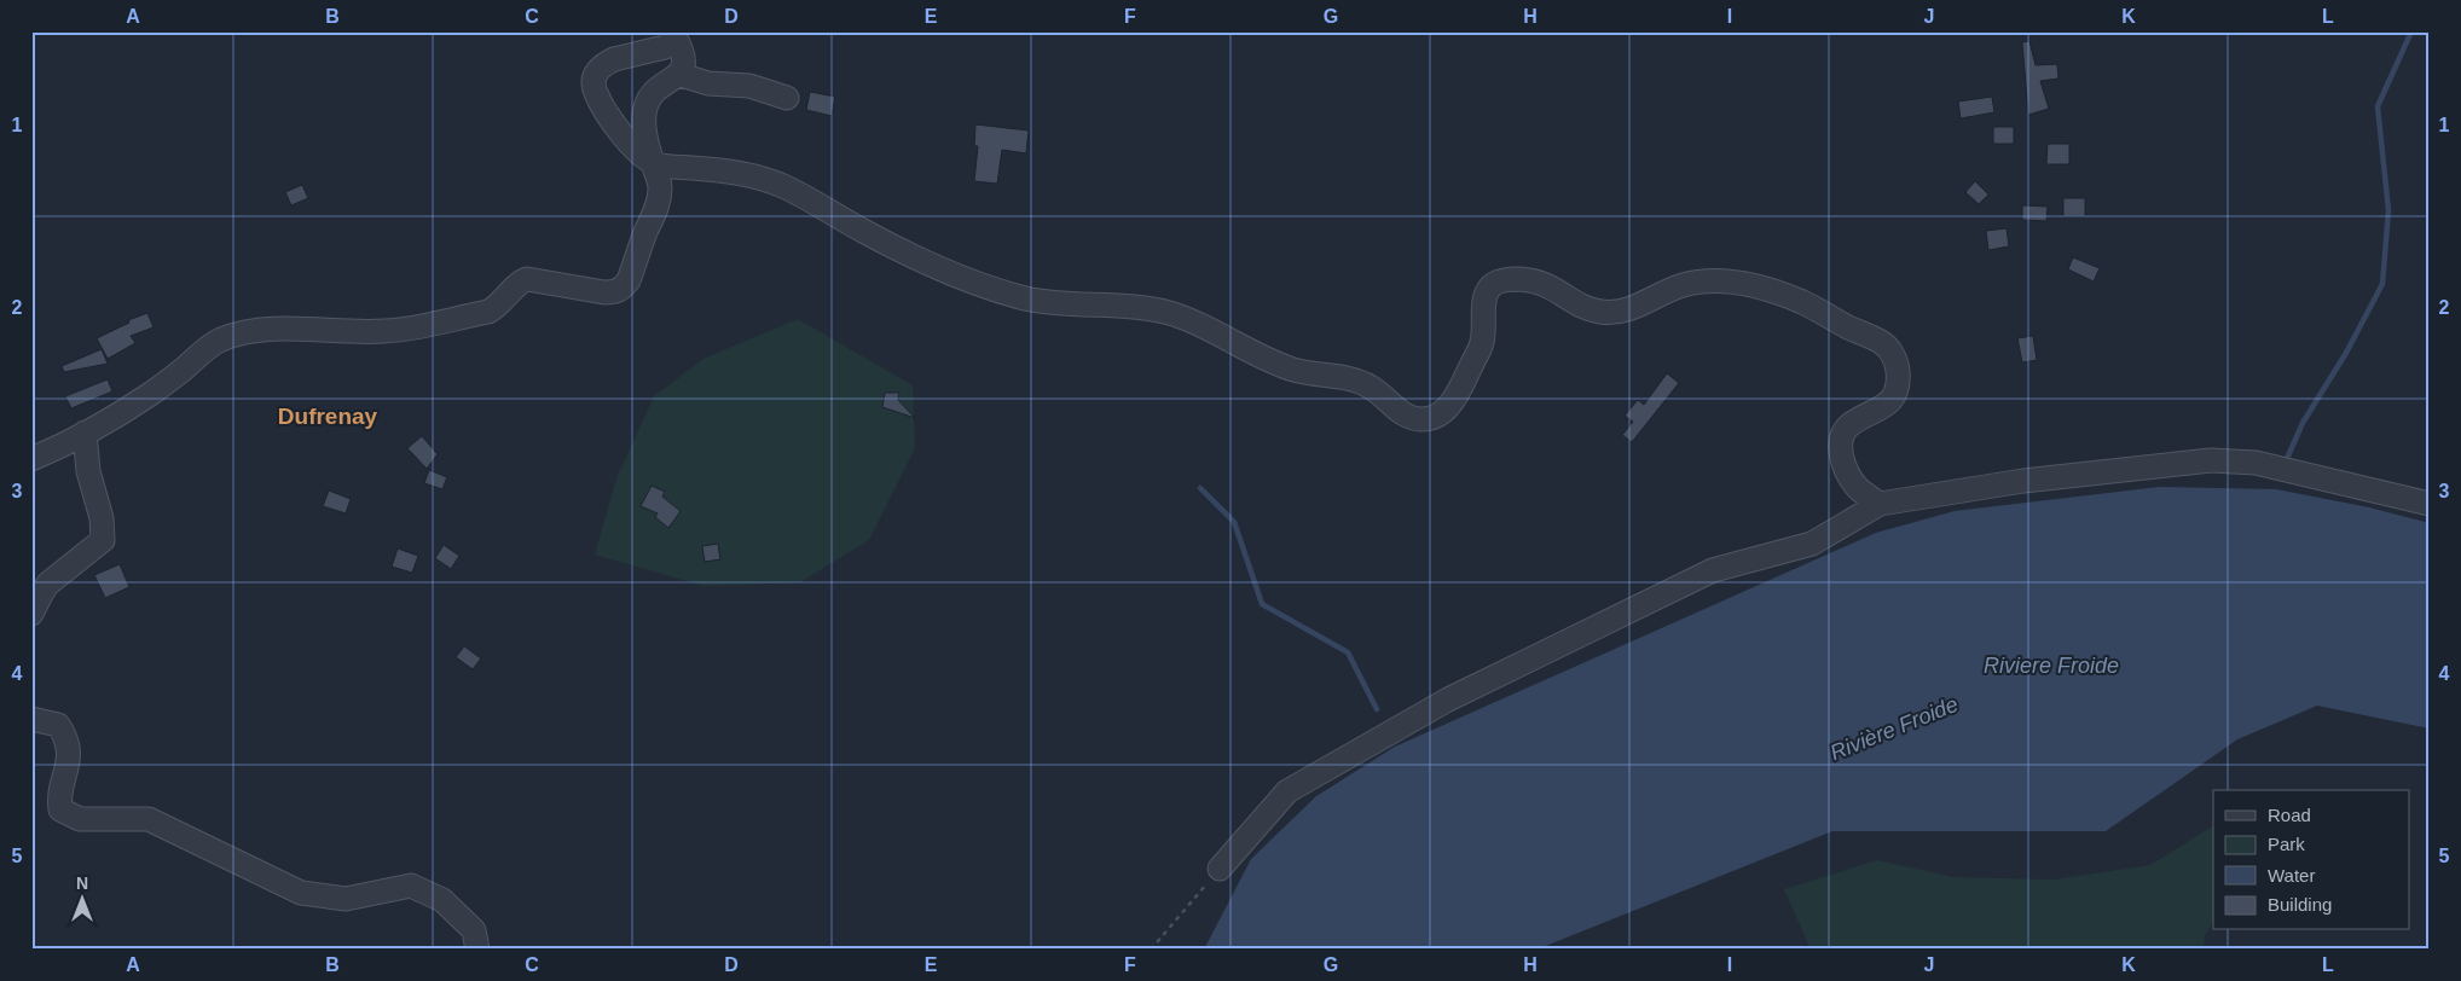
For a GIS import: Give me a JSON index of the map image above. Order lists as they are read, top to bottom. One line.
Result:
{"districts":["Dufrenay"],"water":["Riviere Froide","Rivière Froide"],"legend":["Road","Park","Water","Building"],"north":"top","grid":{"columns":["A","B","C","D","E","F","G","H","I","J","K","L"],"rows":["1","2","3","4","5"]}}
